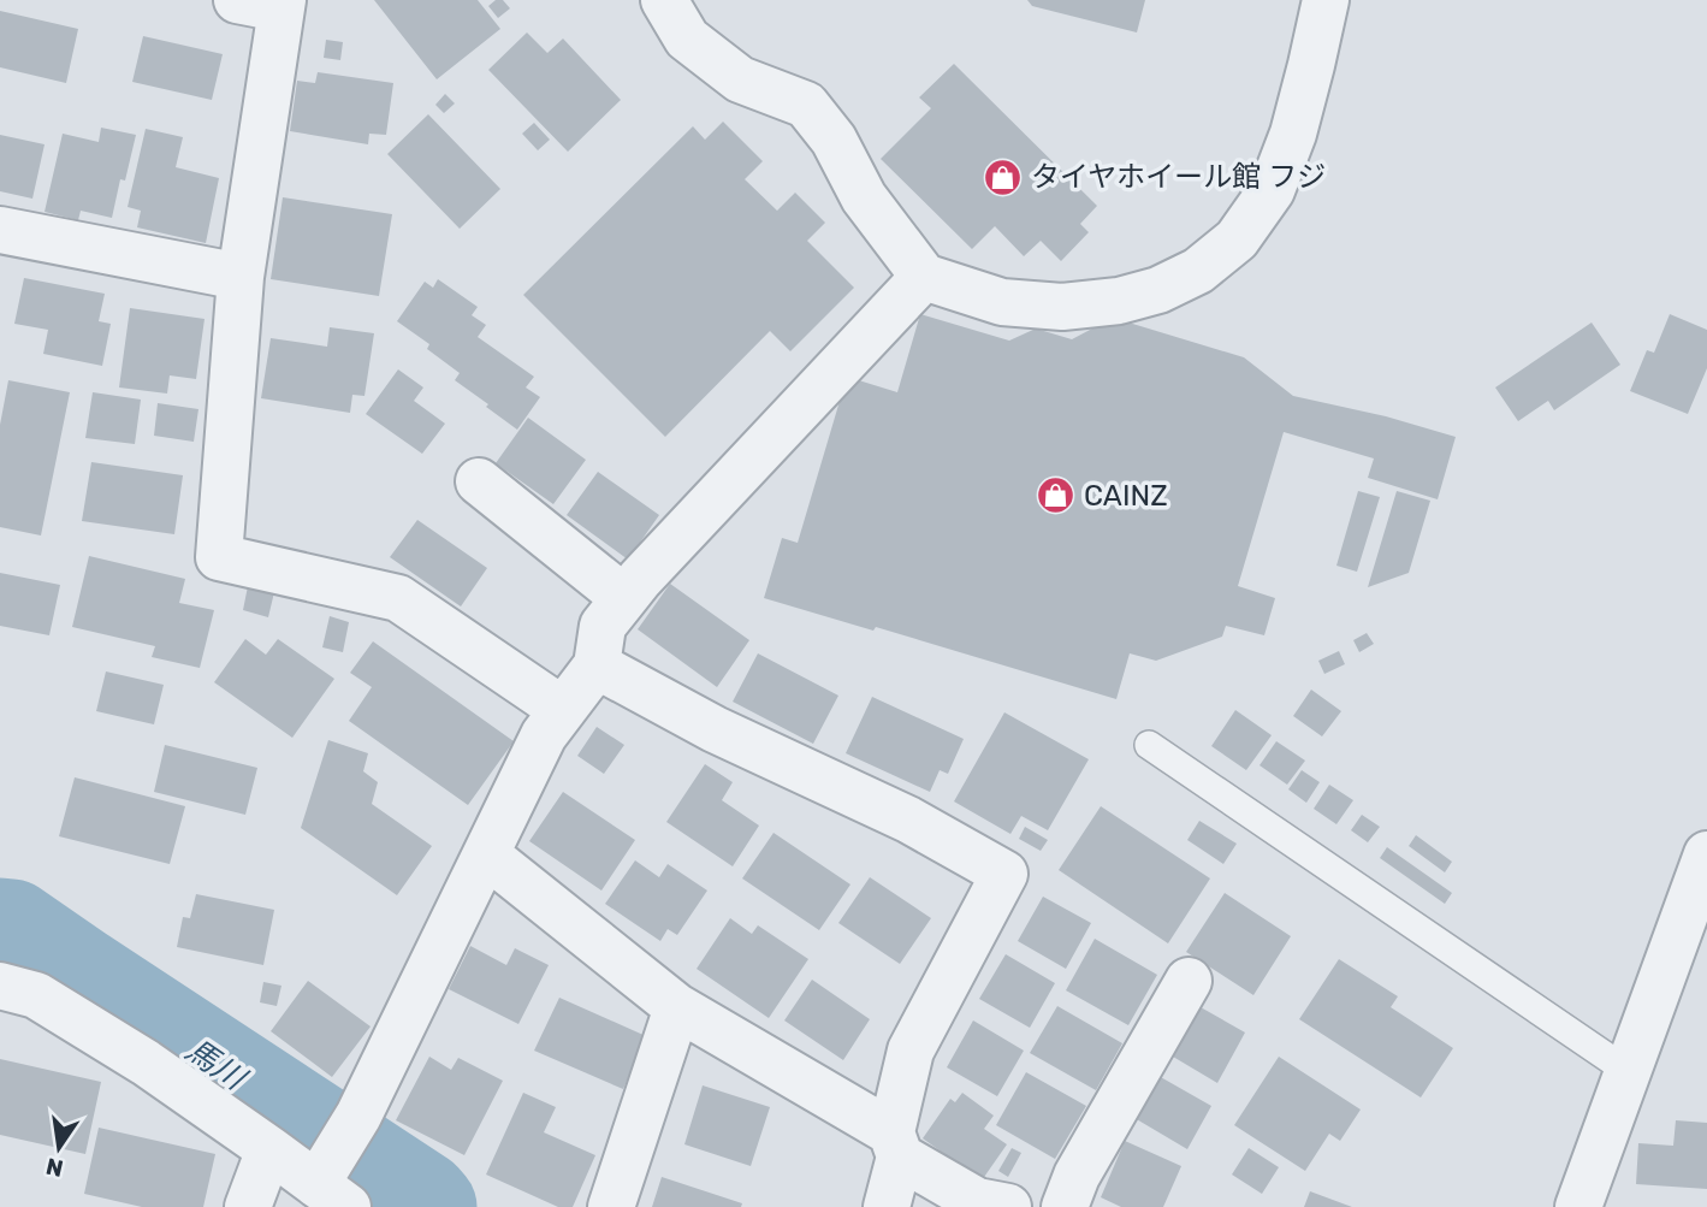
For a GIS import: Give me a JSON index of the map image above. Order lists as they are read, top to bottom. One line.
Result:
{"water":["馬川"],"places":{"shop":["タイヤホイール館 フジ","CAINZ"]},"north":"bottom"}
